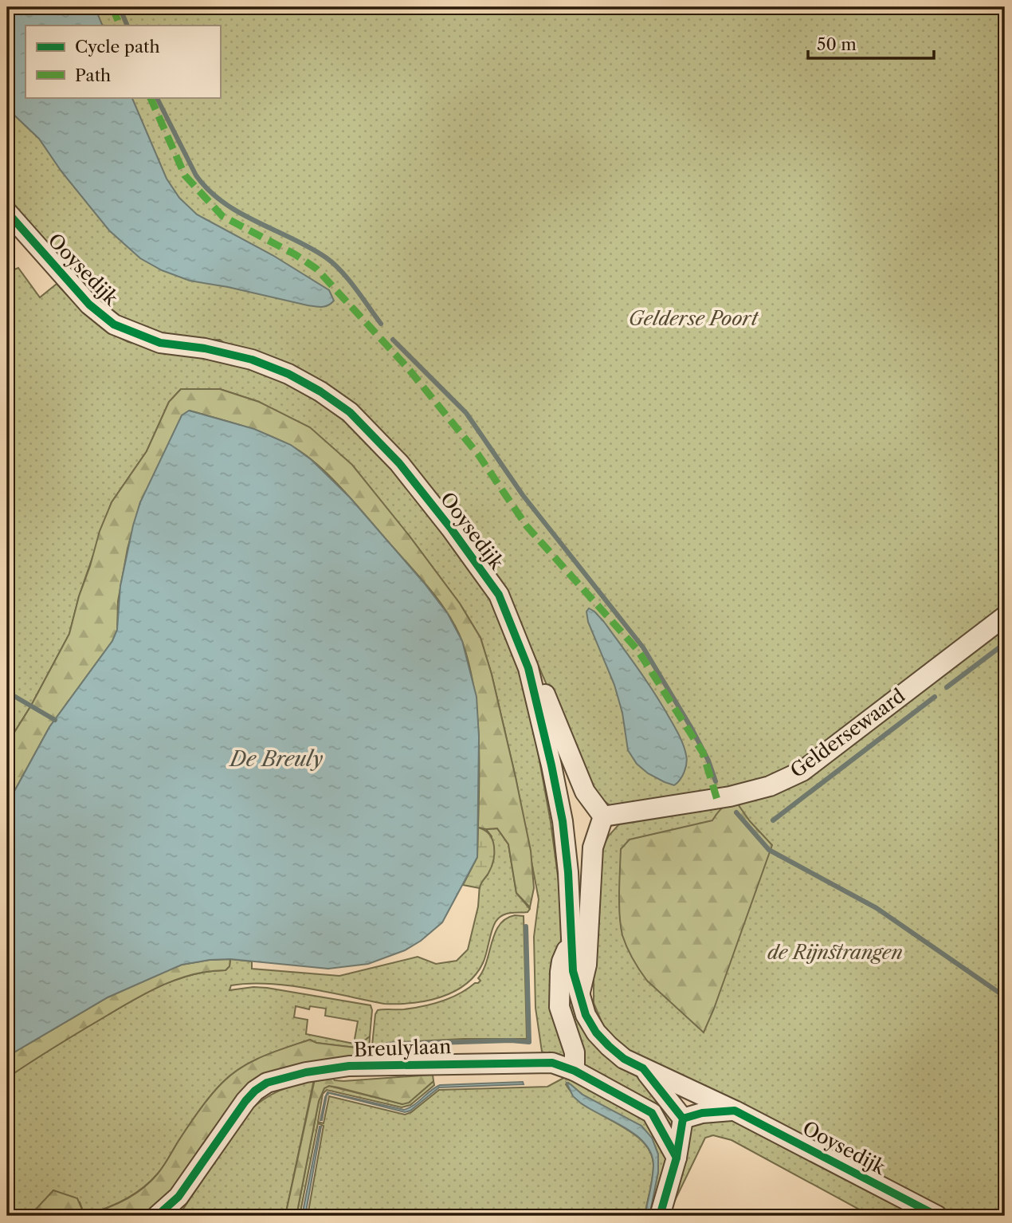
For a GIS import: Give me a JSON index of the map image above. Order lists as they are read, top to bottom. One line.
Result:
{"streets":{"street":["Ooysedijk","Geldersewaard","Breulylaan"]},"water":["De Breuly"],"parks":["Gelderse Poort","de Rijnstrangen"],"legend":["Cycle path","Path"],"scale_bar":"50 m"}
